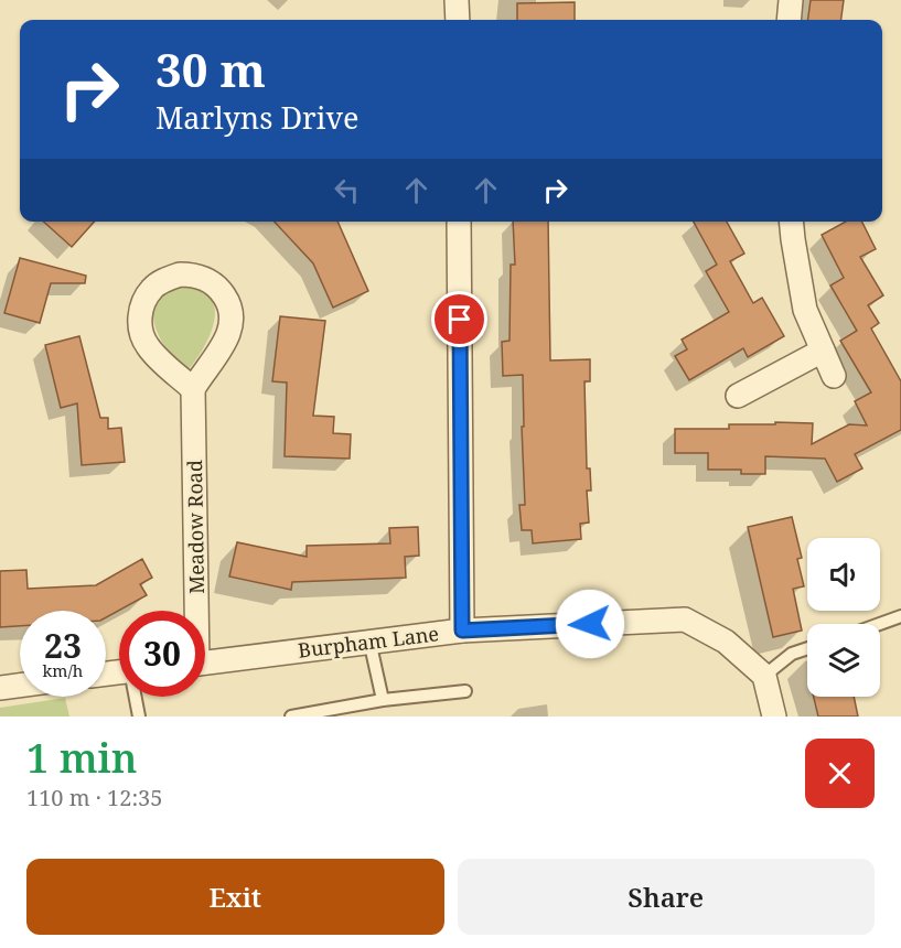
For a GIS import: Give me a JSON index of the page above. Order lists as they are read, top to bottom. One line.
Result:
{"streets":{"street":["Meadow Road","Burpham Lane"]},"page":{"turn":["30 m","Marlyns Drive"],"speed":"23 km/h","limit":"30","heading":["1 min","110 m · 12:35"],"buttons":["Exit","Share"]}}
